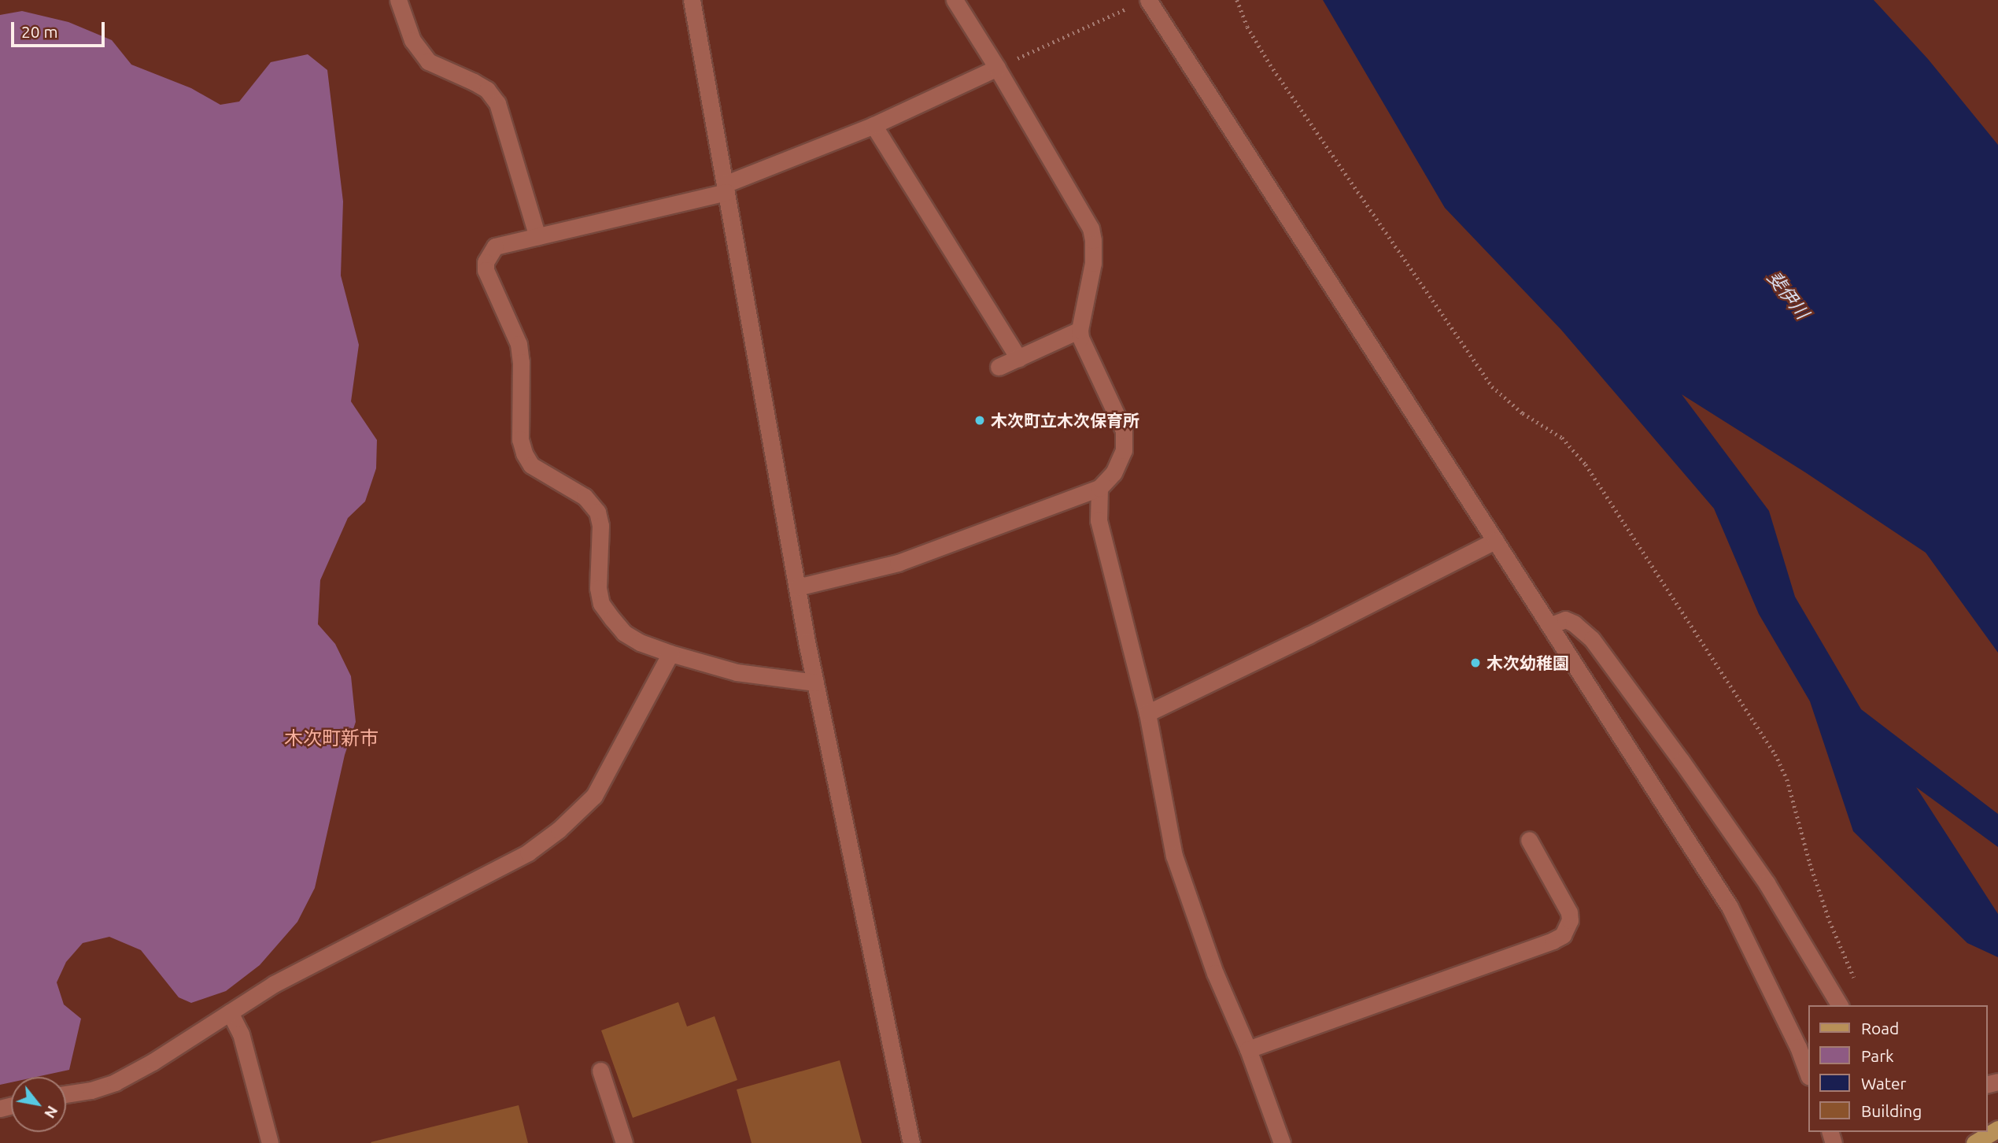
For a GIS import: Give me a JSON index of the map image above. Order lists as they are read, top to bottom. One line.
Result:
{"districts":["木次町新市"],"water":["斐伊川"],"places":["木次町立木次保育所","木次幼稚園"],"legend":["Road","Park","Water","Building"],"scale_bar":"20 m","north":"bottom right"}
